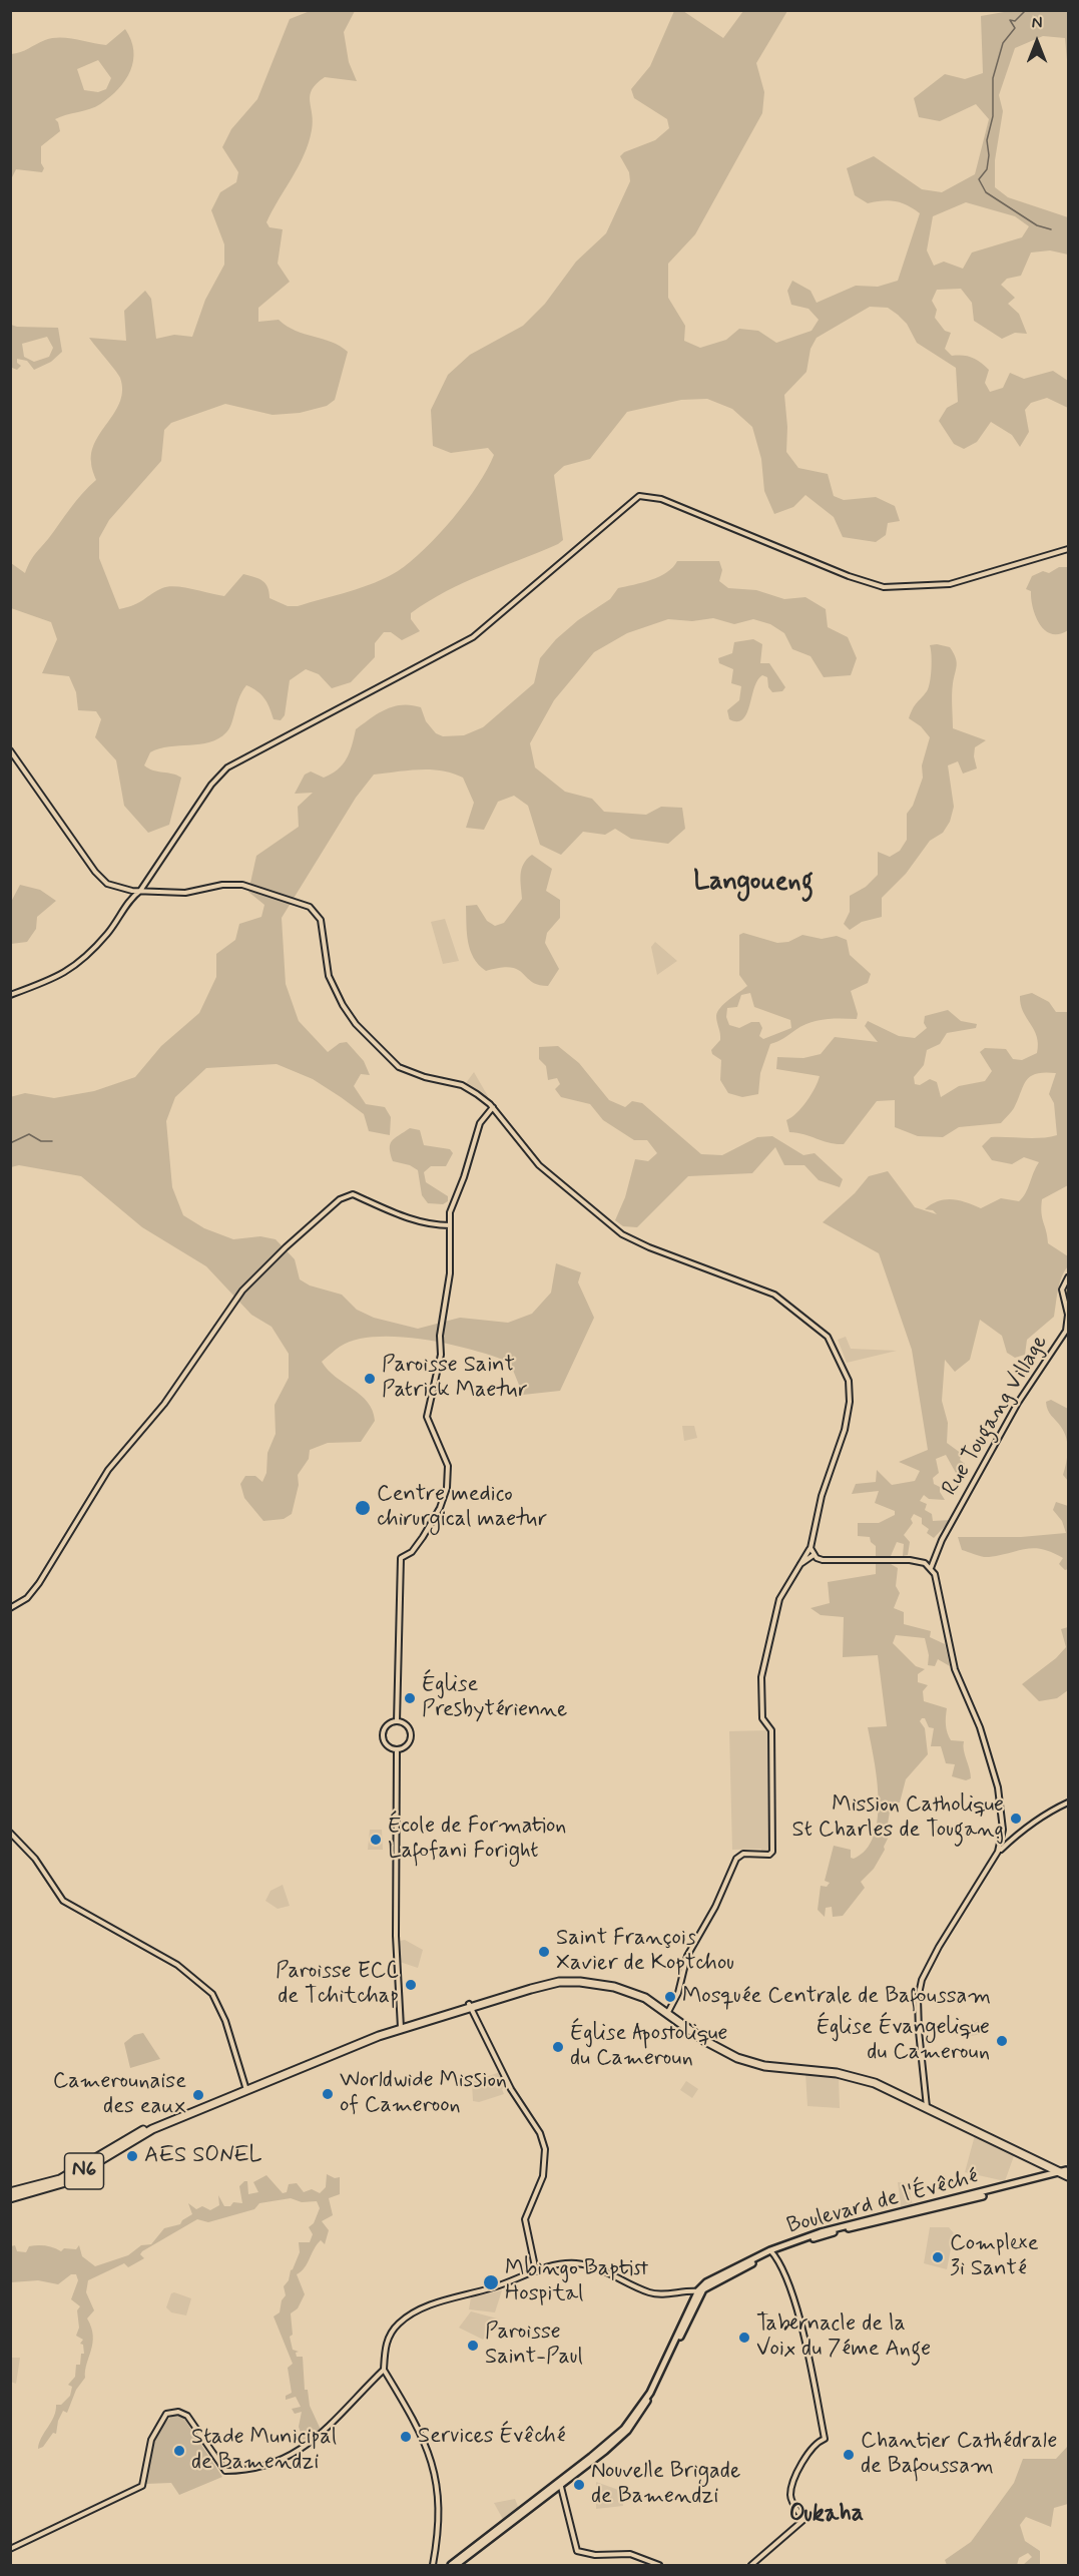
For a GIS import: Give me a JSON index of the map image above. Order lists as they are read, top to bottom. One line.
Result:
{"streets":{"highway":["N6"],"main road":["Boulevard de l'Évêché"],"street":["Rue Tougang Village"]},"districts":["Langoueng","Oukaha"],"places":["Paroisse Saint Patrick Maetur","Centre medico chirurgical maetur","Église Presbytérienne","Mission Catholique St Charles de Tougang","École de Formation Lafofani Foright","Saint François Xavier de Koptchou","Paroisse ECC de Tchitchap","Mosquée Centrale de Bafoussam","Église Évangelique du Cameroun","Église Apostolique du Cameroun","Worldwide Mission of Cameroon","Camerounaise des eaux","AES SONEL","Complexe 3i Santé","Mbingo Baptist Hospital","Tabernacle de la Voix du 7éme Ange","Paroisse Saint-Paul","Services Évêché","Stade Municipal de Bamendzi","Chantier Cathédrale de Bafoussam","Nouvelle Brigade de Bamendzi"],"north":"top"}
